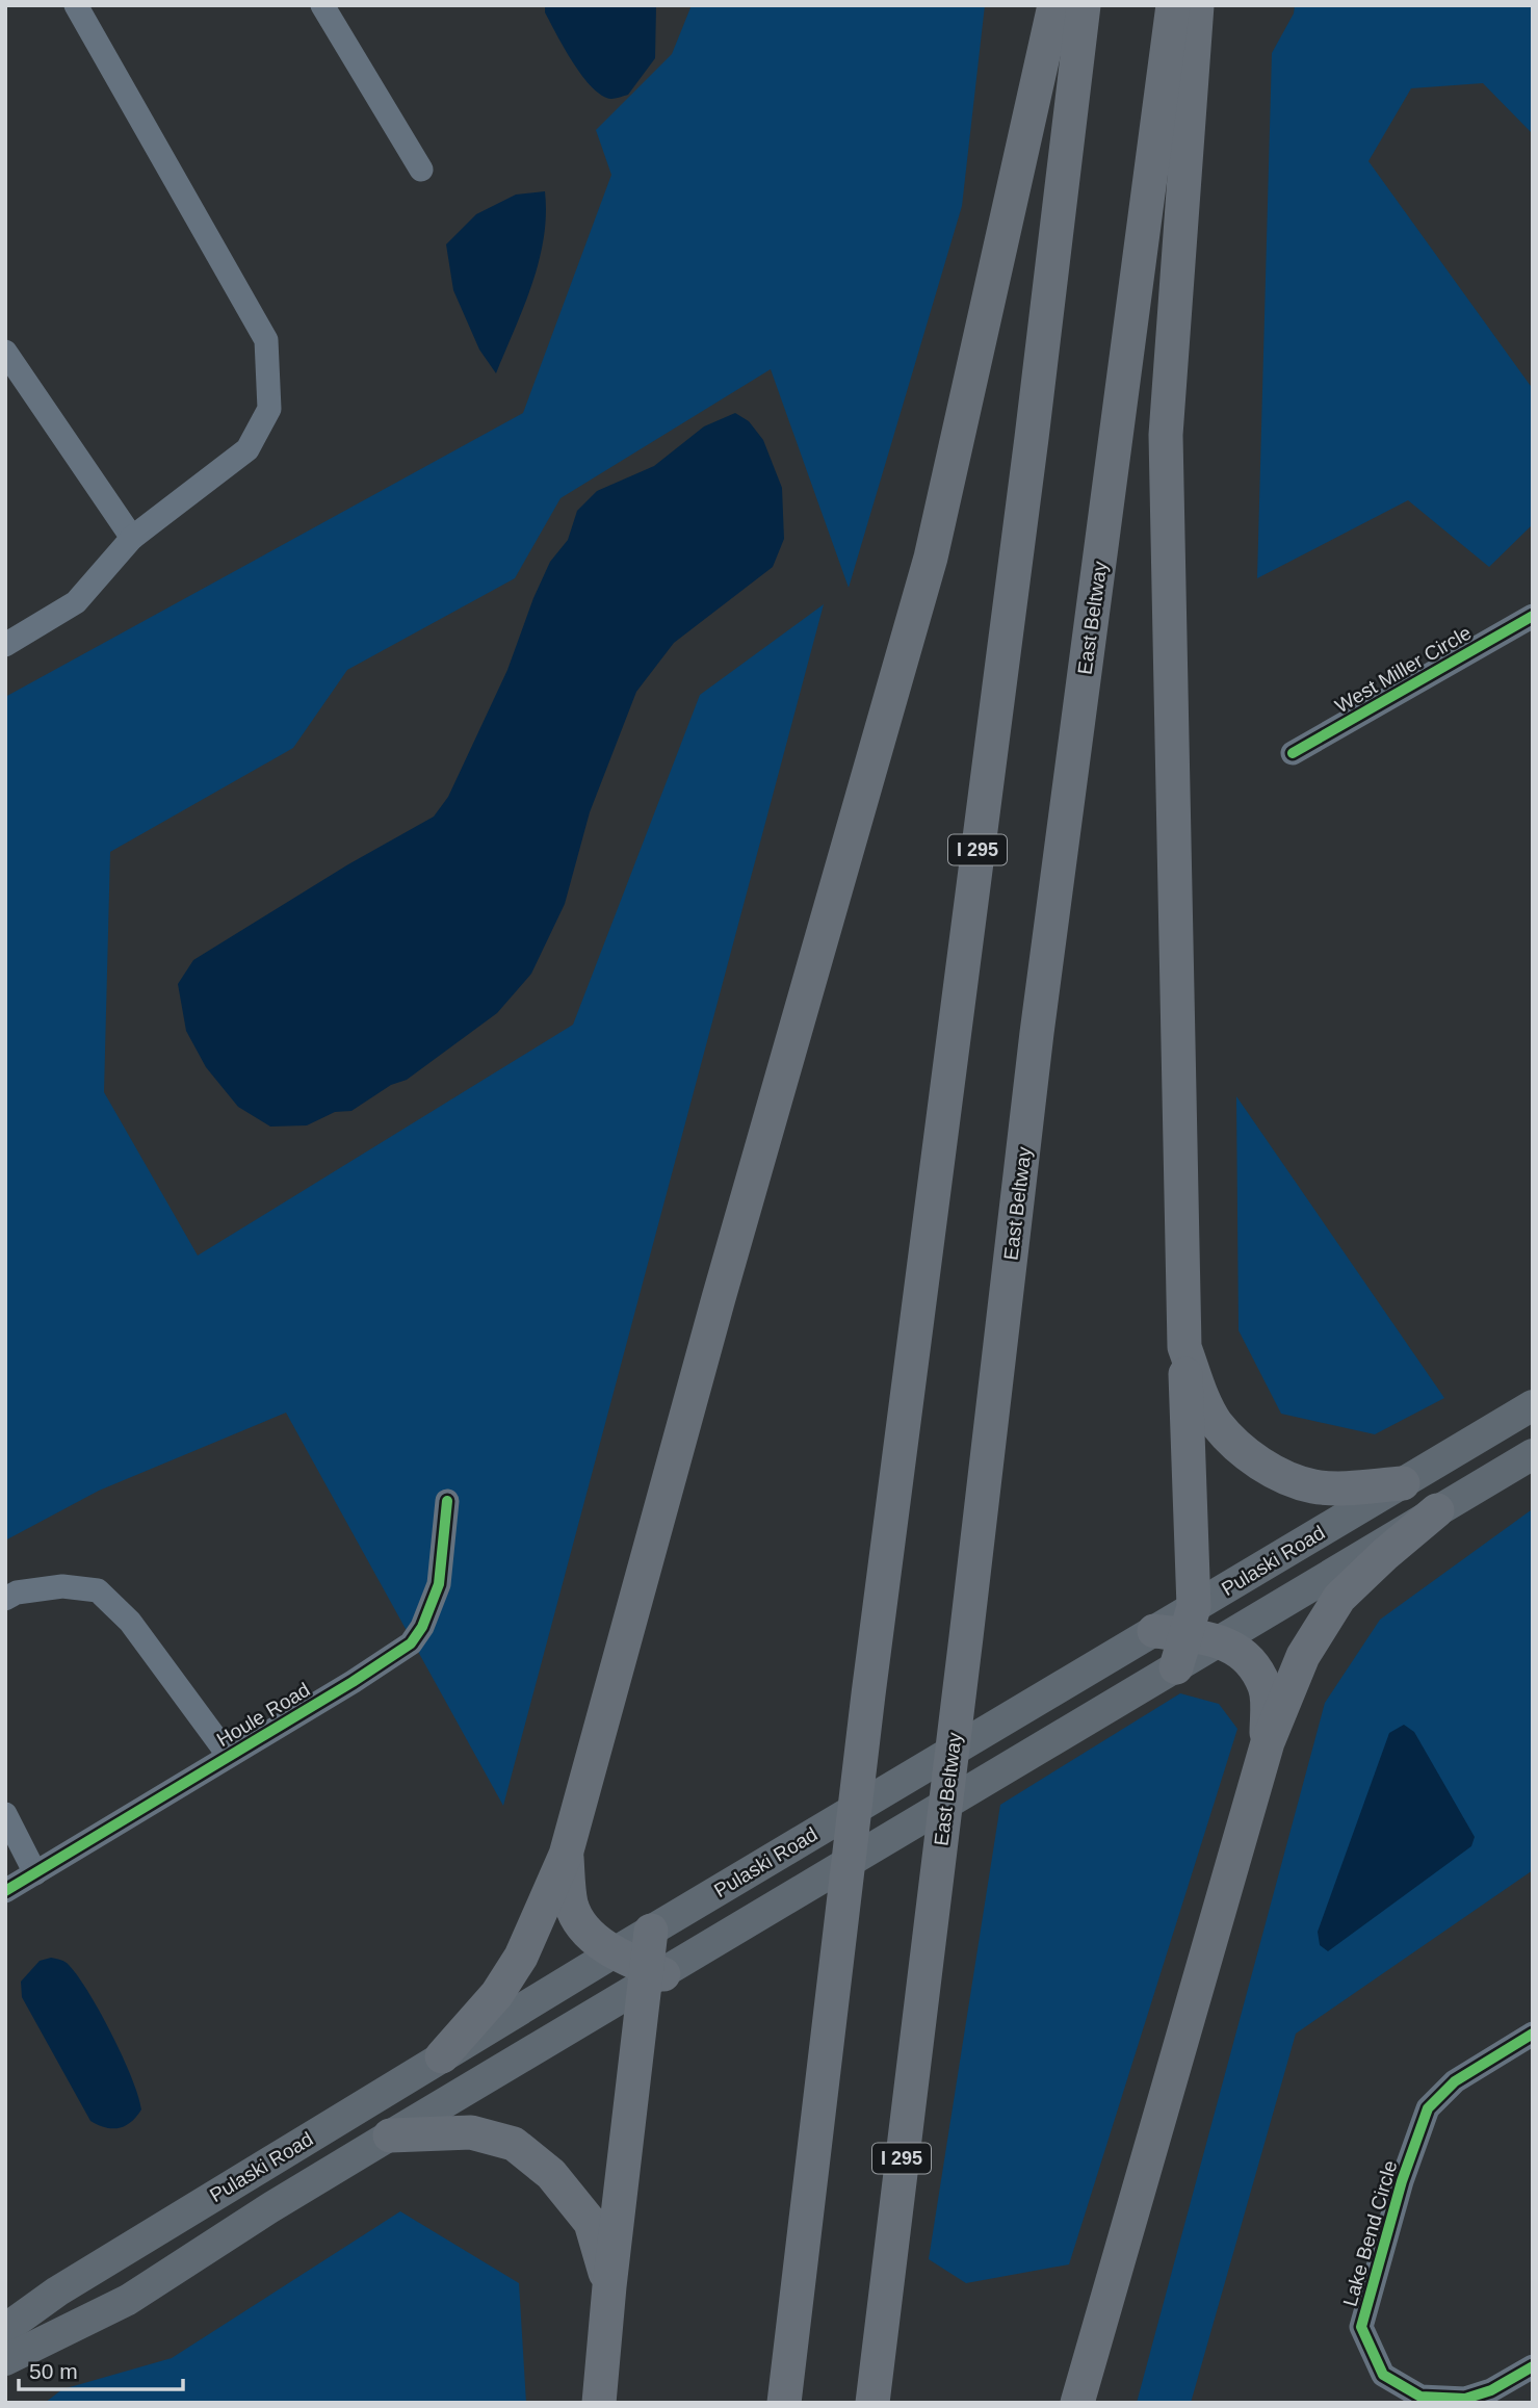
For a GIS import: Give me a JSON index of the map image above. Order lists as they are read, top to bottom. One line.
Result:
{"streets":{"highway":["East Beltway","I 295"],"main road":["Pulaski Road"],"street":["West Miller Circle","Houle Road","Lake Bend Circle"]},"scale_bar":"50 m"}
